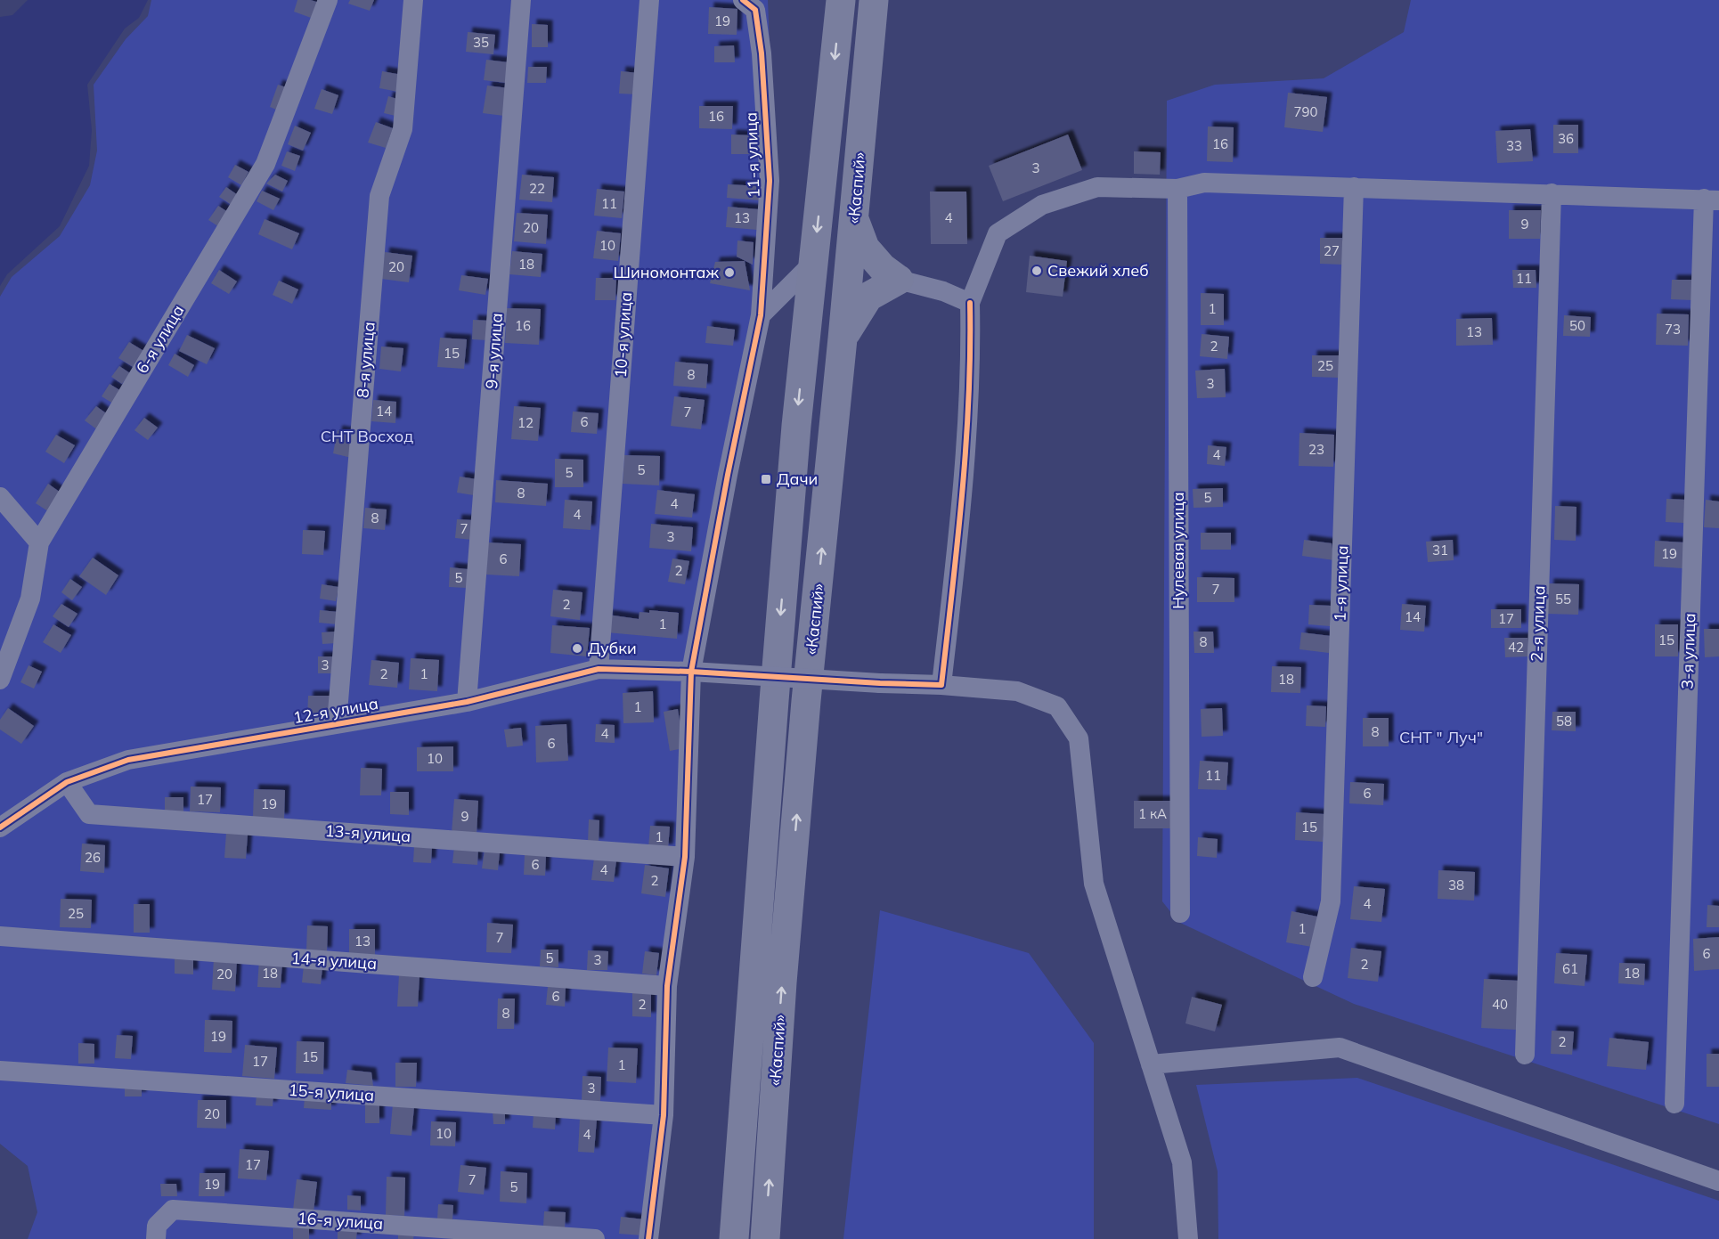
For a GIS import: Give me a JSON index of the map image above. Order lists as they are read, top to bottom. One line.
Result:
{"streets":{"highway":["«Каспий»"],"street":["11-я улица","10-я улица","6-я улица","9-я улица","8-я улица","Нулевая улица","1-я улица","2-я улица","3-я улица","12-я улица","13-я улица","14-я улица","15-я улица","16-я улица"]},"crossings":[["11-я улица","12-я улица"],["11-я улица","13-я улица"],["11-я улица","14-я улица"],["11-я улица","15-я улица"],["10-я улица","12-я улица"],["9-я улица","12-я улица"],["8-я улица","12-я улица"],["12-я улица","13-я улица"]],"parks":["СНТ Восход","СНТ \" Луч\""],"places":{"other":["Свежий хлеб","Шиномонтаж","Дубки"],"transit":["Дачи"]},"house_numbers":["19","35","790","16","36","16","33","3","22","11","13","4","9","20","10","27","18","20","11","1","16","50","73","13","2","15","25","8","3","14","7","6","12","23","4","5","5","8","5","4","4","8","7","3","31","19","6","2","5","7","55","2","14","17","1","15","8","42","3","2","1","18","1","58","8","4","6","10","11","6","17","19","1 кА","9","15","1","26","6","4","2","38","4","25","1","7","13","6","5","3","2","61","18","18","20","6","2","40","8","19","2","15","17","1","3","20","10","4","17","7","19","5"]}
